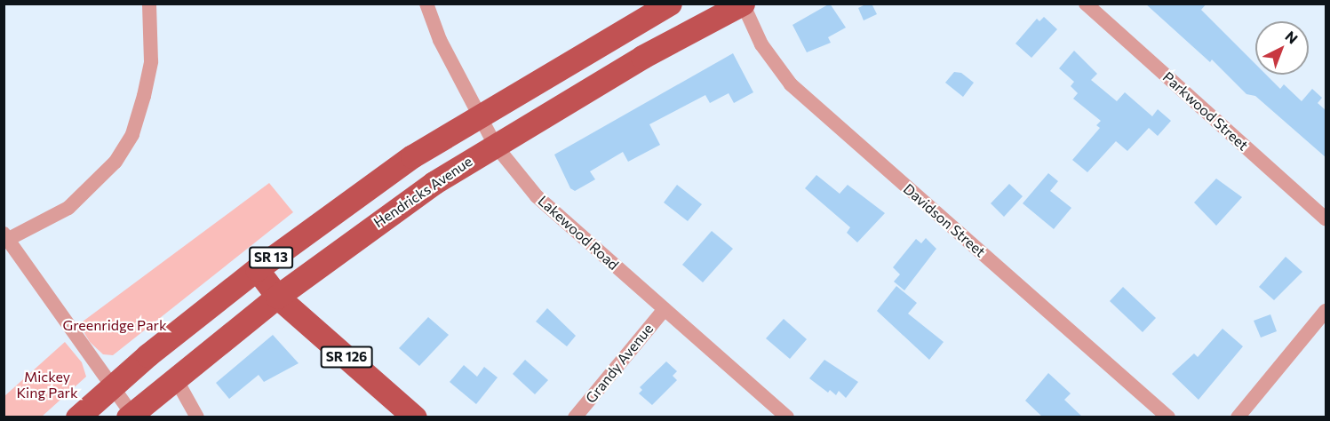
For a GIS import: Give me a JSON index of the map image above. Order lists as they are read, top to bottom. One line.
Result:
{"streets":{"main road":["Hendricks Avenue","SR 13","SR 126"],"street":["Parkwood Street","Davidson Street","Lakewood Road","Grandy Avenue"]},"crossings":[["Hendricks Avenue","Davidson Street"],["Hendricks Avenue","Lakewood Road"],["Hendricks Avenue","SR 126"],["Lakewood Road","SR 13"],["Lakewood Road","Grandy Avenue"],["SR 13","SR 126"]],"parks":["Greenridge Park","Mickey King Park"],"north":"top right"}
